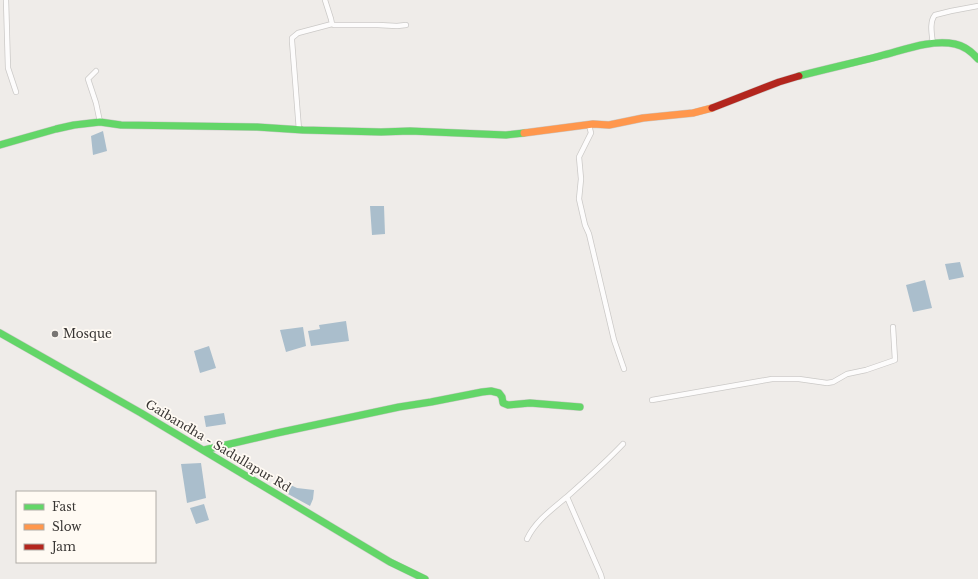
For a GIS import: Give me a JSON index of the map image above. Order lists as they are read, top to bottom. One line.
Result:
{"streets":{"street":["Gaibandha - Sadullapur Rd"]},"places":["Mosque"],"legend":["Fast","Slow","Jam"]}
